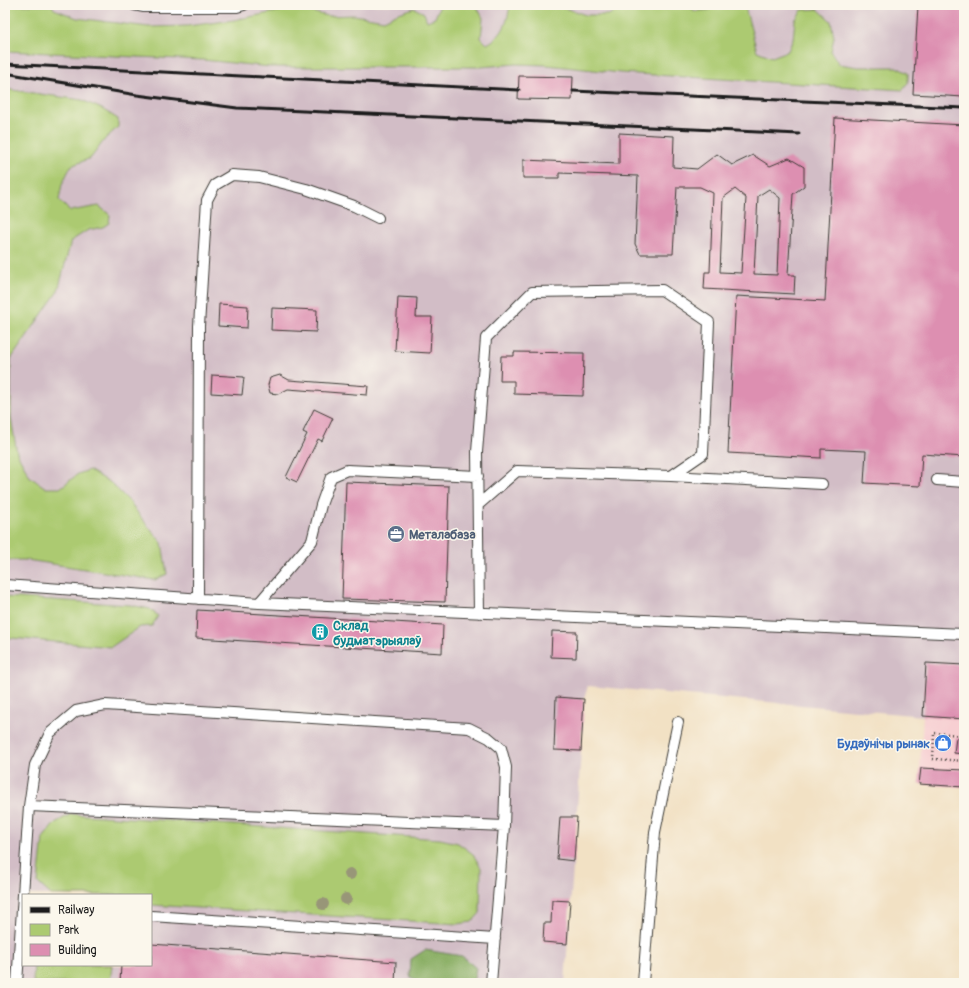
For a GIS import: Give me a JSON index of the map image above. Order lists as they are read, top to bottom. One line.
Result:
{"places":{"office":["Металабаза"],"building":["Склад будматэрыялаў"],"shop":["Будаўнічы рынак"]},"legend":["Railway","Park","Building"]}
